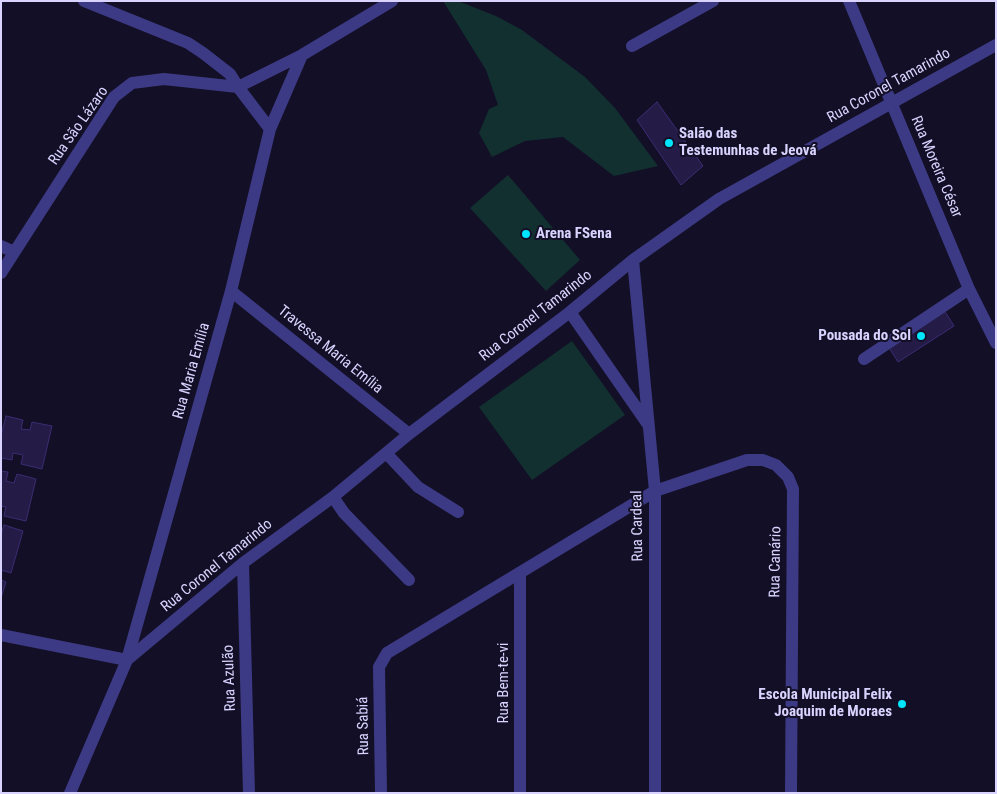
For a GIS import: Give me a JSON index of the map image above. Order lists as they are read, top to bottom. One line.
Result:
{"streets":{"street":["Rua Coronel Tamarindo","Rua São Lázaro","Rua Moreira César","Travessa Maria Emília","Rua Maria Emília","Rua Cardeal","Rua Canário","Rua Azulão","Rua Bem-te-vi","Rua Sabiá"]},"crossings":[["Rua Coronel Tamarindo","Rua Moreira César"],["Rua Coronel Tamarindo","Travessa Maria Emília"],["Rua Coronel Tamarindo","Rua Maria Emília"],["Rua Coronel Tamarindo","Rua Cardeal"],["Rua Coronel Tamarindo","Rua Azulão"],["Travessa Maria Emília","Rua Maria Emília"],["Rua Cardeal","Rua Canário"],["Rua Canário","Rua Bem-te-vi"],["Rua Canário","Rua Sabiá"]],"places":["Salão das Testemunhas de Jeová","Arena FSena","Pousada do Sol","Escola Municipal Felix Joaquim de Moraes"]}
